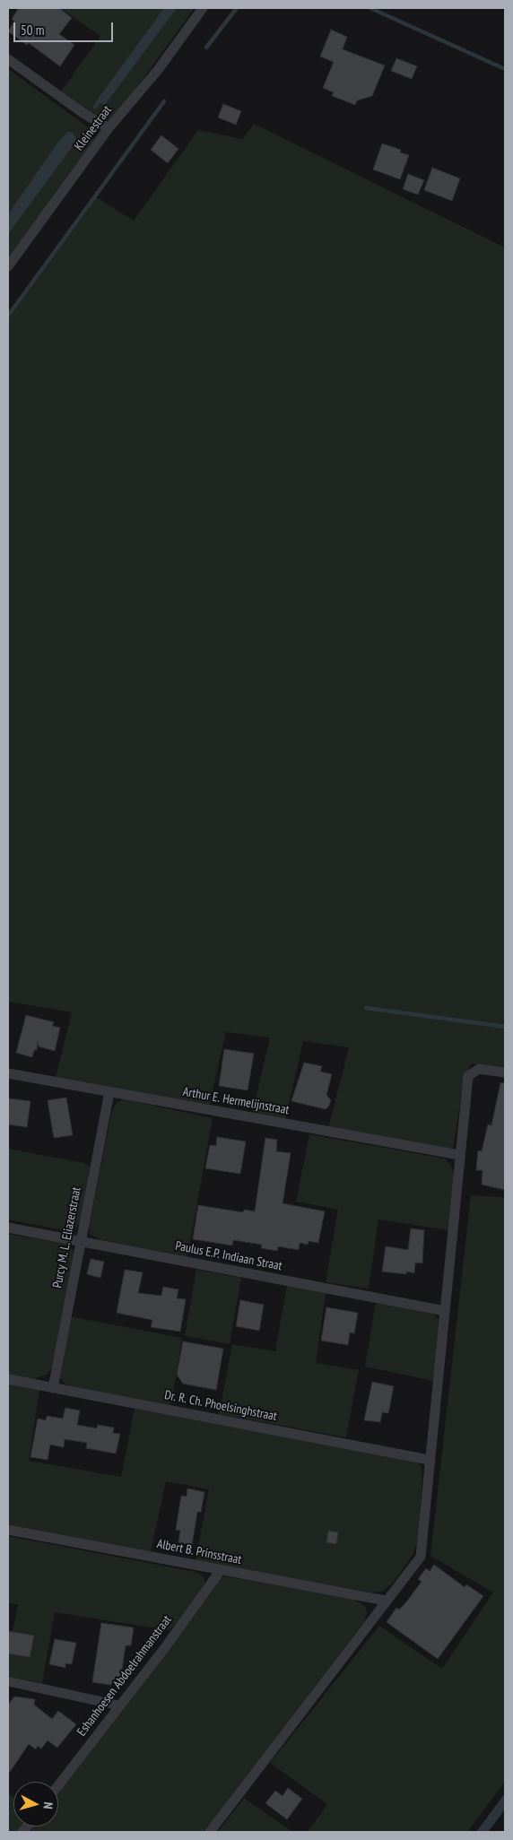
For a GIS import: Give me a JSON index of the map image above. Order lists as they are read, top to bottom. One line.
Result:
{"streets":{"street":["Kleinestraat","Arthur E. Hermelijnstraat","Purcy M. L. Eliazerstraat","Paulus E.P. Indiaan Straat","Dr. R. Ch. Phoelsinghstraat","Albert B. Prinsstraat","Eshanhoesen Abdoelrahmanstraat"]},"crossings":[["Arthur E. Hermelijnstraat","Purcy M. L. Eliazerstraat"],["Purcy M. L. Eliazerstraat","Paulus E.P. Indiaan Straat"],["Purcy M. L. Eliazerstraat","Dr. R. Ch. Phoelsinghstraat"],["Albert B. Prinsstraat","Eshanhoesen Abdoelrahmanstraat"]],"scale_bar":"50 m","north":"right"}
